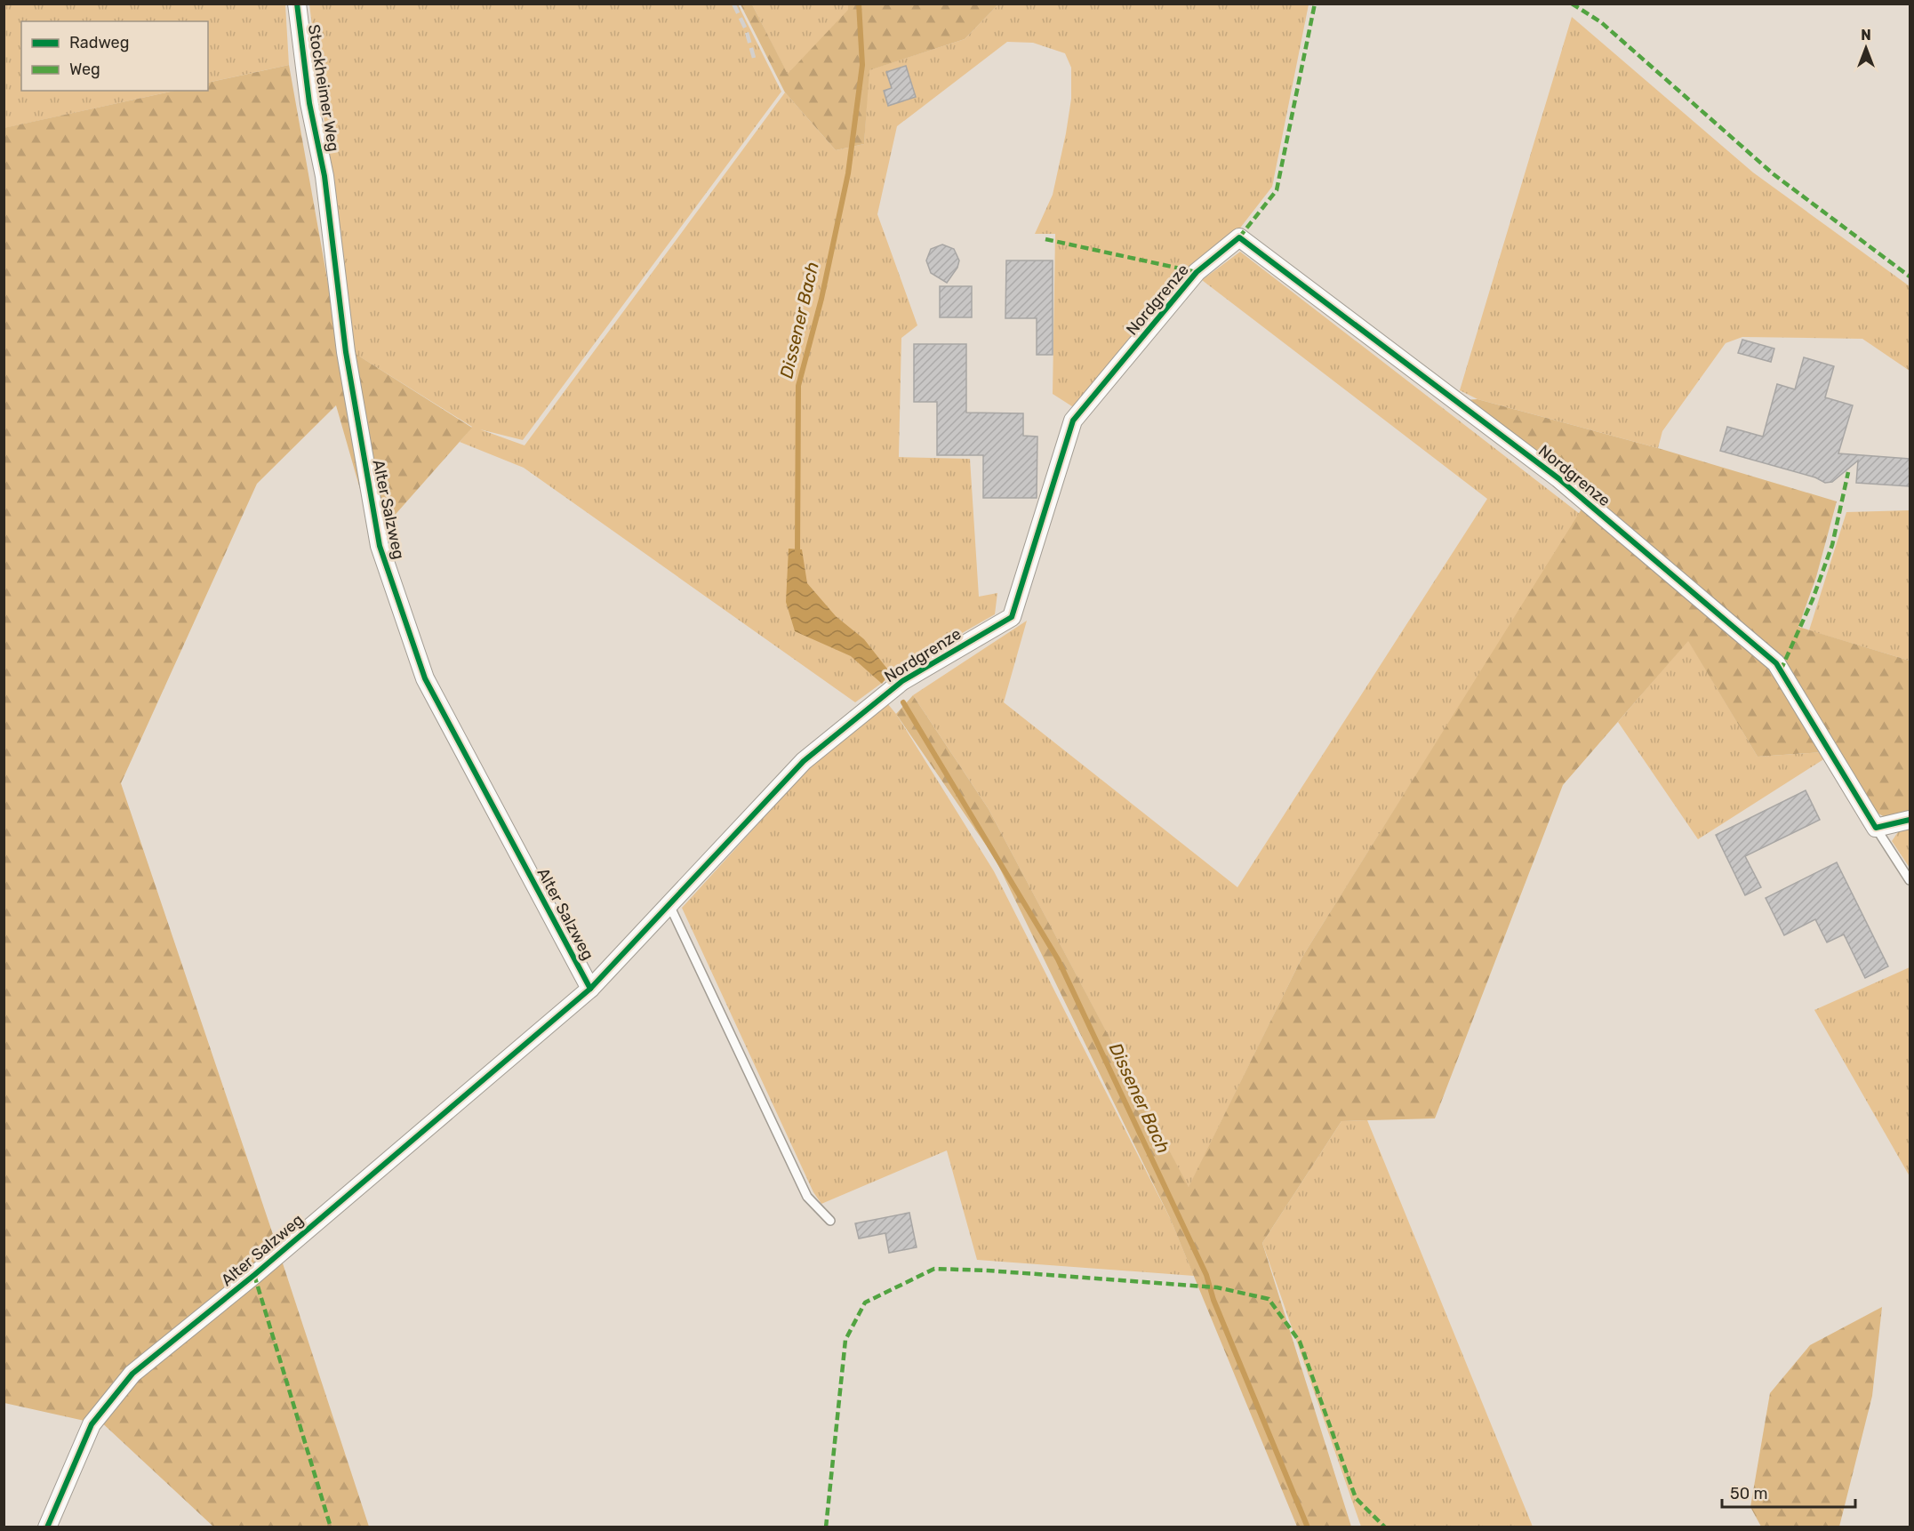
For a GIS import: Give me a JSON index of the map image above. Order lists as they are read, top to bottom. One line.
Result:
{"streets":{"street":["Stockheimer Weg","Nordgrenze","Alter Salzweg"]},"crossings":[["Stockheimer Weg","Alter Salzweg"],["Nordgrenze","Alter Salzweg"]],"water":["Dissener Bach"],"legend":["Radweg","Weg"],"scale_bar":"50 m","north":"top"}
